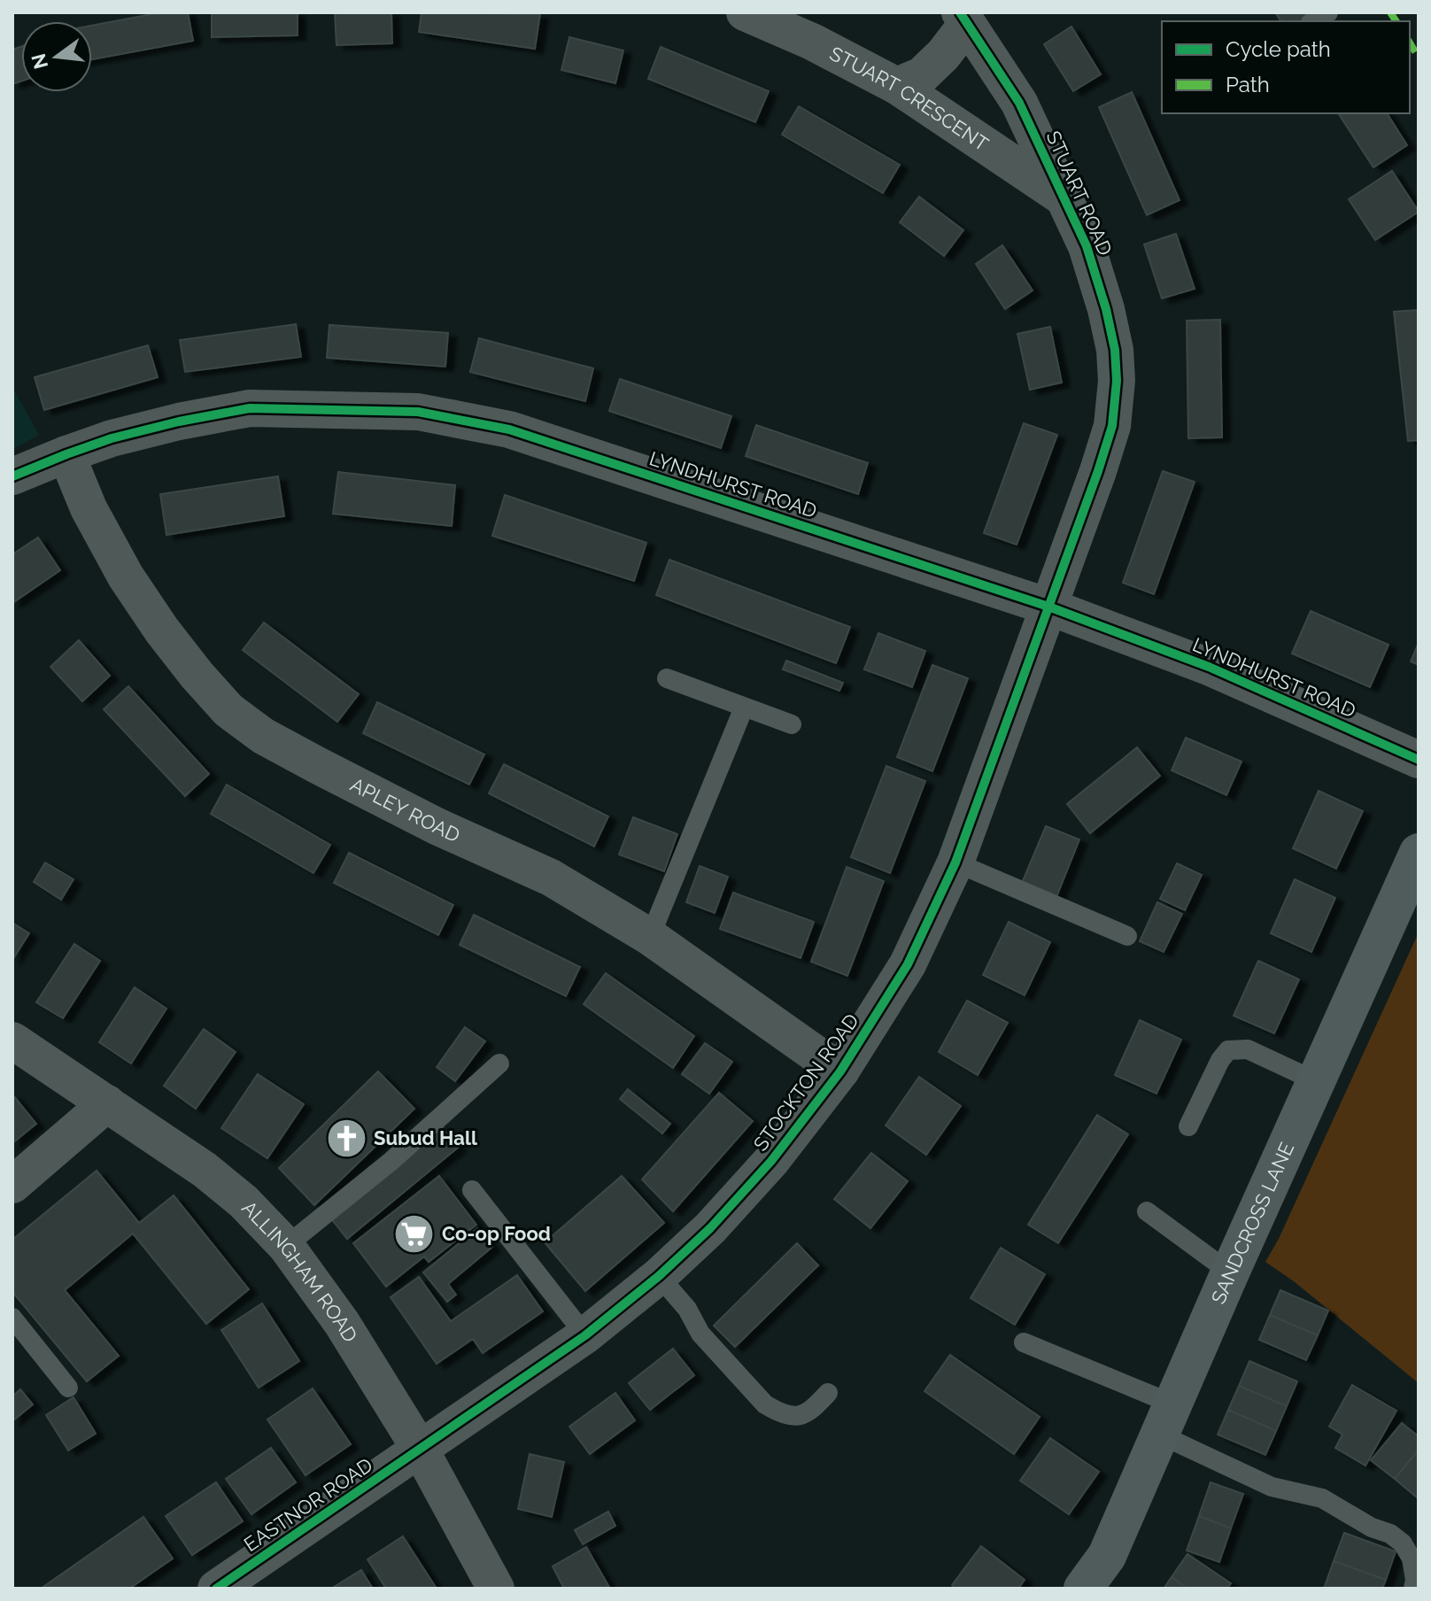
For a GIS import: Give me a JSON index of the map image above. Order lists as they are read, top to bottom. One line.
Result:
{"streets":{"street":["STUART CRESCENT","STUART ROAD","LYNDHURST ROAD","APLEY ROAD","STOCKTON ROAD","SANDCROSS LANE","ALLINGHAM ROAD","EASTNOR ROAD"]},"crossings":[["STUART CRESCENT","STUART ROAD"],["STUART ROAD","LYNDHURST ROAD"],["STUART ROAD","STOCKTON ROAD"],["LYNDHURST ROAD","APLEY ROAD"],["LYNDHURST ROAD","STOCKTON ROAD"],["APLEY ROAD","STOCKTON ROAD"],["STOCKTON ROAD","ALLINGHAM ROAD"],["STOCKTON ROAD","EASTNOR ROAD"],["ALLINGHAM ROAD","EASTNOR ROAD"]],"places":{"church":["Subud Hall"],"supermarket":["Co-op Food"]},"legend":["Cycle path","Path"],"north":"left"}
